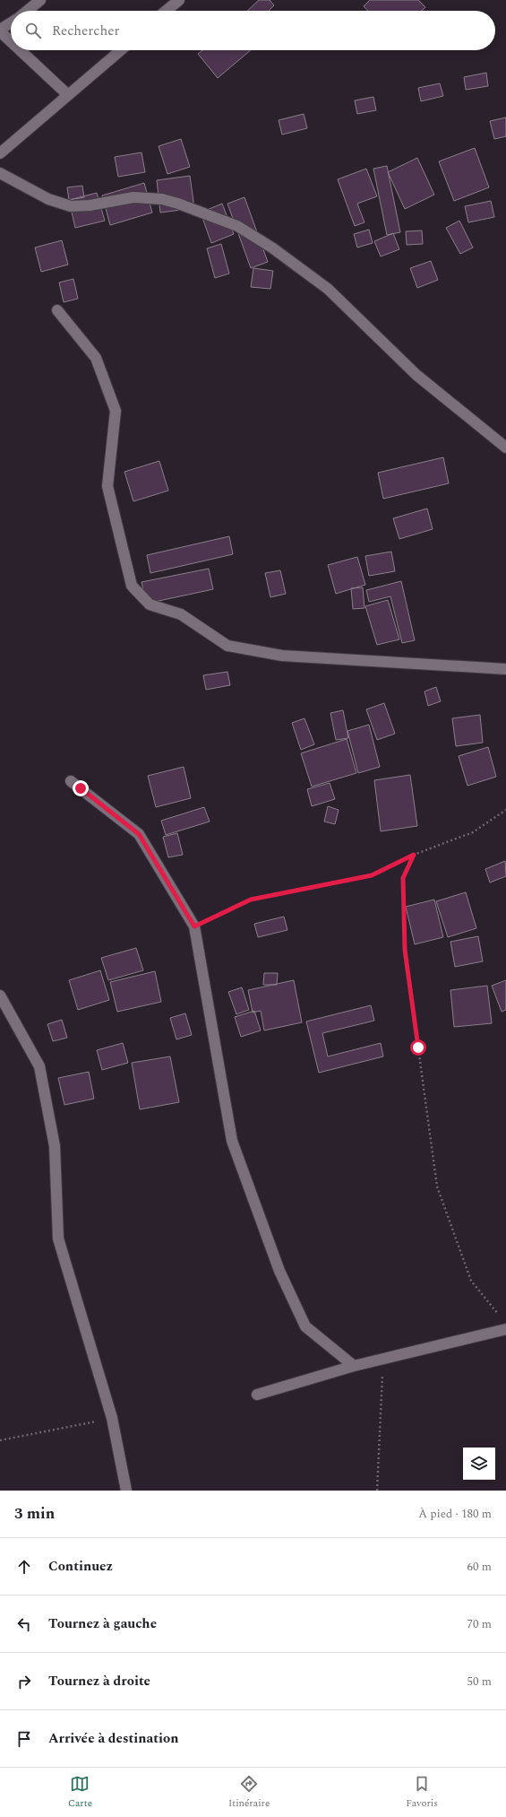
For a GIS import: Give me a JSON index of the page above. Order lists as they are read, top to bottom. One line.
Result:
{"page":{"search":"Rechercher","heading":["3 min","À pied · 180 m"],"list":[["Continuez","60 m"],["Tournez à gauche","70 m"],["Tournez à droite","50 m"],"Arrivée à destination"],"nav":["Carte","Itinéraire","Favoris"]}}
